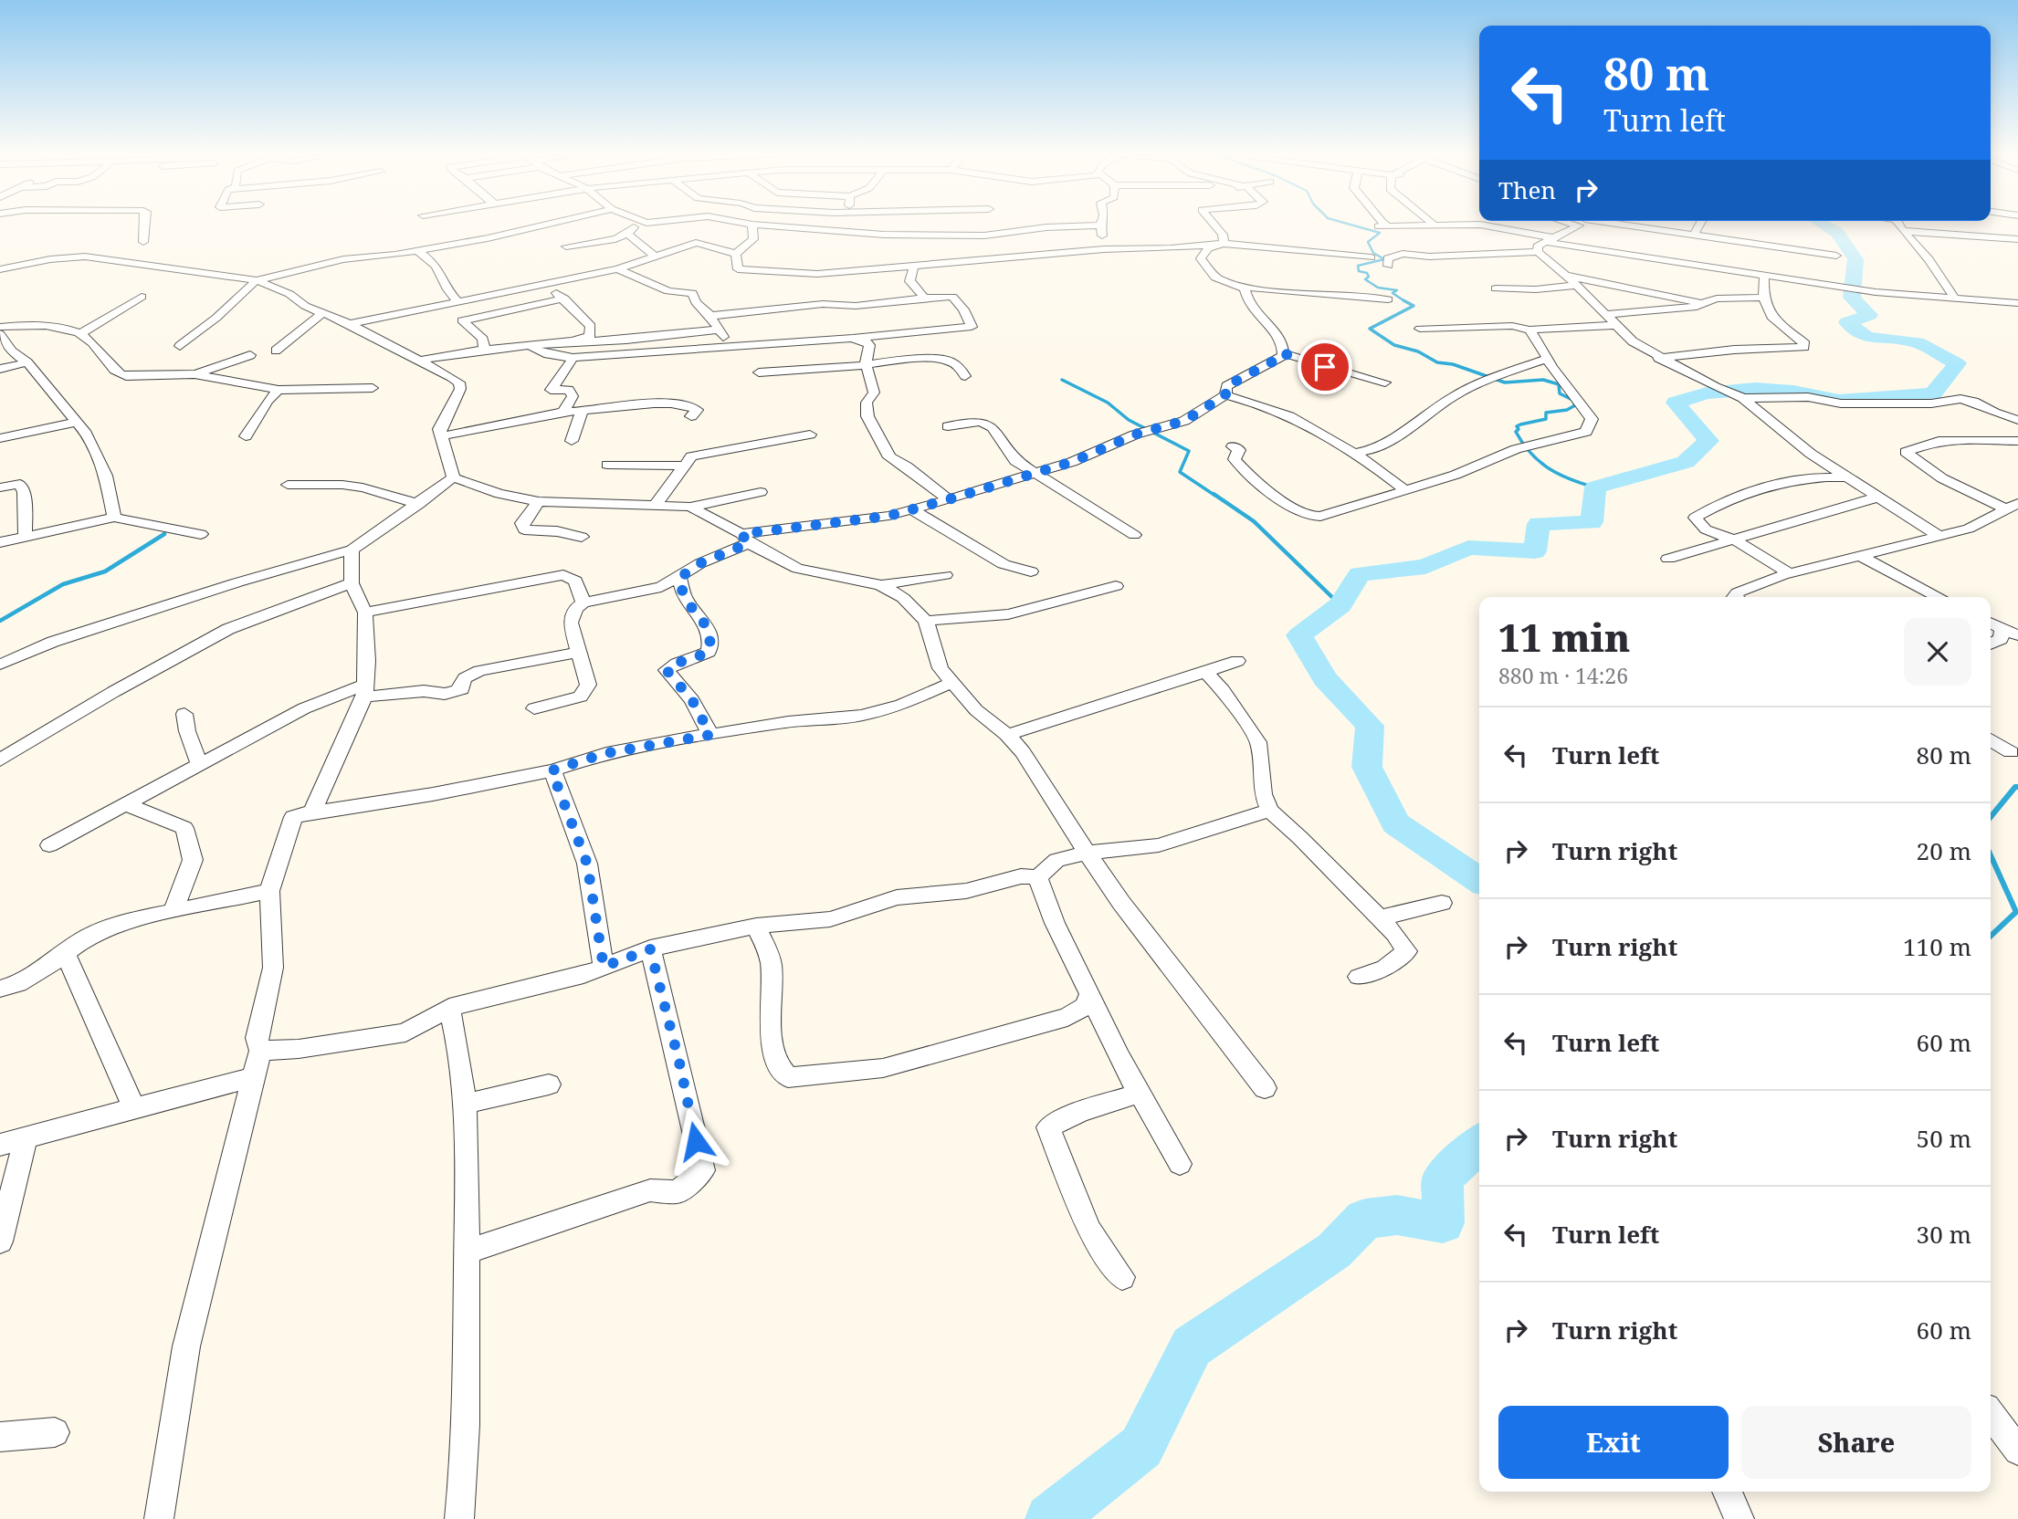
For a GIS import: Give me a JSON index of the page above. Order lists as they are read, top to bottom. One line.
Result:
{"page":{"turn":["80 m","Turn left"],"then":"Then","heading":["11 min","880 m · 14:26"],"list":[{"name":"Turn left","value":"80 m"},{"name":"Turn right","value":"20 m"},{"name":"Turn right","value":"110 m"},{"name":"Turn left","value":"60 m"},{"name":"Turn right","value":"50 m"},{"name":"Turn left","value":"30 m"},{"name":"Turn right","value":"60 m"}],"buttons":["Exit","Share"]}}
